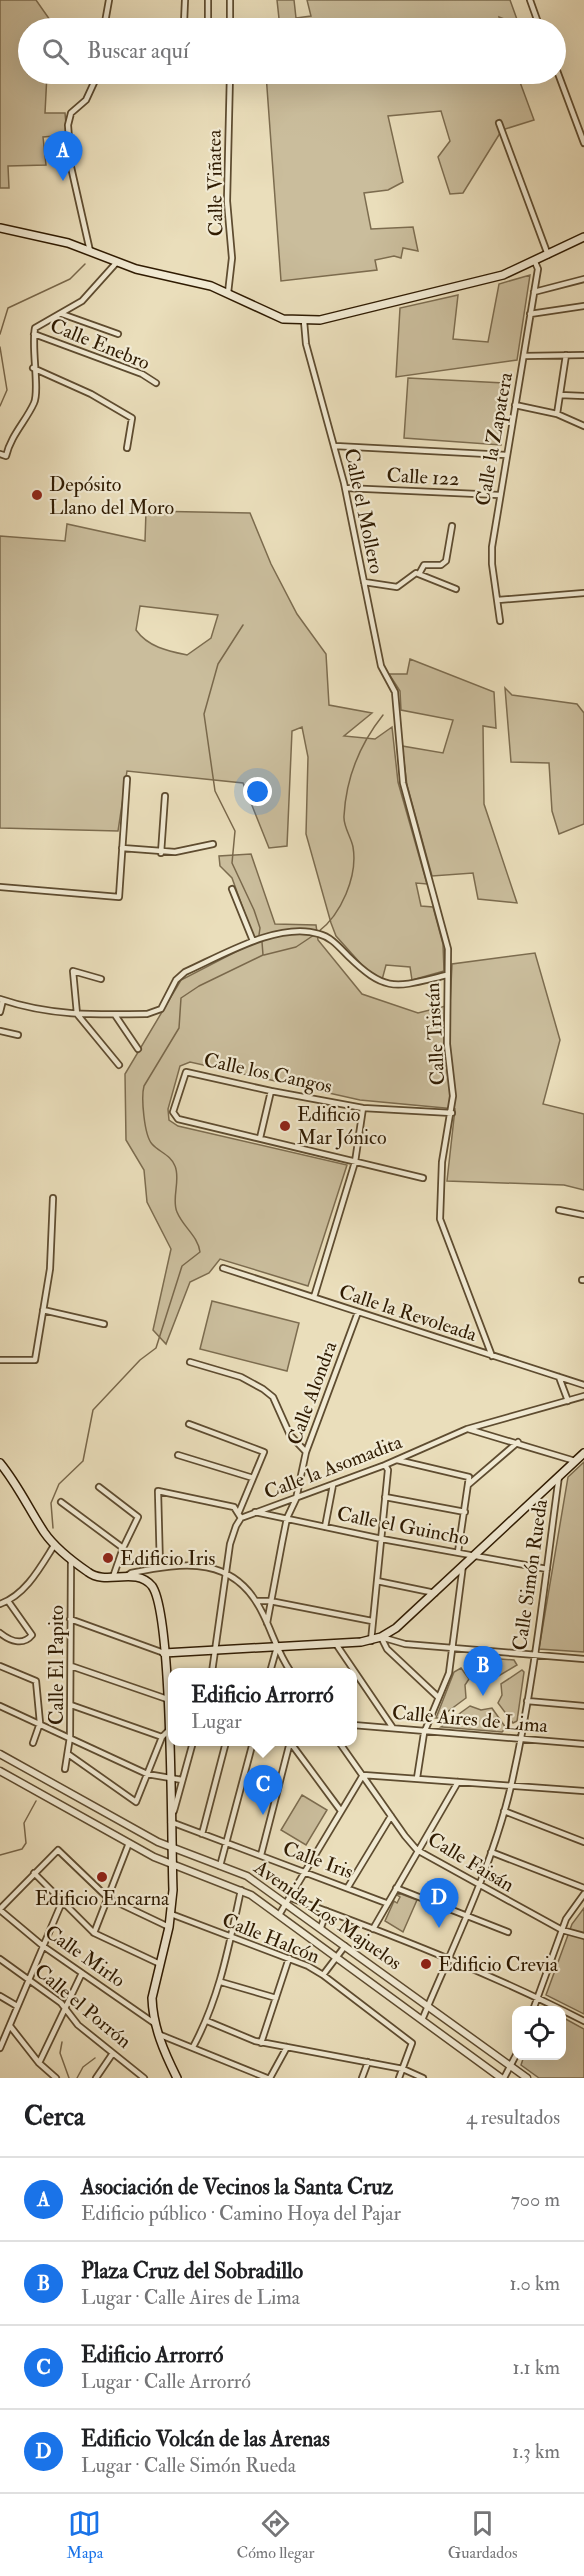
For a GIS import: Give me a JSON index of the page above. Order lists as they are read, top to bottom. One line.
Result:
{"streets":{"street":["Calle Viñatea","Calle Enebro","Calle la Zapatera","Calle 122","Calle el Mollero","Calle Tristán","Calle los Cangos","Calle la Revoleada","Calle Alondra","Calle la Asomadita","Calle el Guincho","Calle Simón Rueda","Calle El Papito","Calle Aires de Lima","Calle Iris","Calle Faisán","Avenida Los Majuelos","Calle Halcón","Calle Mirlo","Calle el Porrón"]},"crossings":[["Calle la Zapatera","Calle 122"],["Calle 122","Calle el Mollero"],["Calle el Mollero","Calle Tristán"],["Calle Tristán","Calle los Cangos"],["Calle Tristán","Calle la Revoleada"],["Calle la Revoleada","Calle Alondra"],["Calle Alondra","Calle la Asomadita"],["Calle Alondra","Calle el Guincho"],["Calle la Asomadita","Calle el Guincho"],["Calle el Guincho","Calle Simón Rueda"],["Calle Simón Rueda","Calle Aires de Lima"],["Calle Simón Rueda","Calle Faisán"],["Calle Simón Rueda","Avenida Los Majuelos"]],"places":["Depósito Llano del Moro","Edificio Mar Jónico","Edificio Iris","Edificio Encarna","Edificio Crevia"],"page":{"search":"Buscar aquí","pins":["A","B","C","D"],"popup":["Edificio Arrorró","Lugar"],"heading":["Cerca","4 resultados"],"list":[{"mark":"A","name":"Asociación de Vecinos la Santa Cruz","note":"Edificio público · Camino Hoya del Pajar","value":"700 m"},{"mark":"B","name":"Plaza Cruz del Sobradillo","note":"Lugar · Calle Aires de Lima","value":"1.0 km"},{"mark":"C","name":"Edificio Arrorró","note":"Lugar · Calle Arrorró","value":"1.1 km"},{"mark":"D","name":"Edificio Volcán de las Arenas","note":"Lugar · Calle Simón Rueda","value":"1.3 km"}],"nav":["Mapa","Cómo llegar","Guardados"]}}
